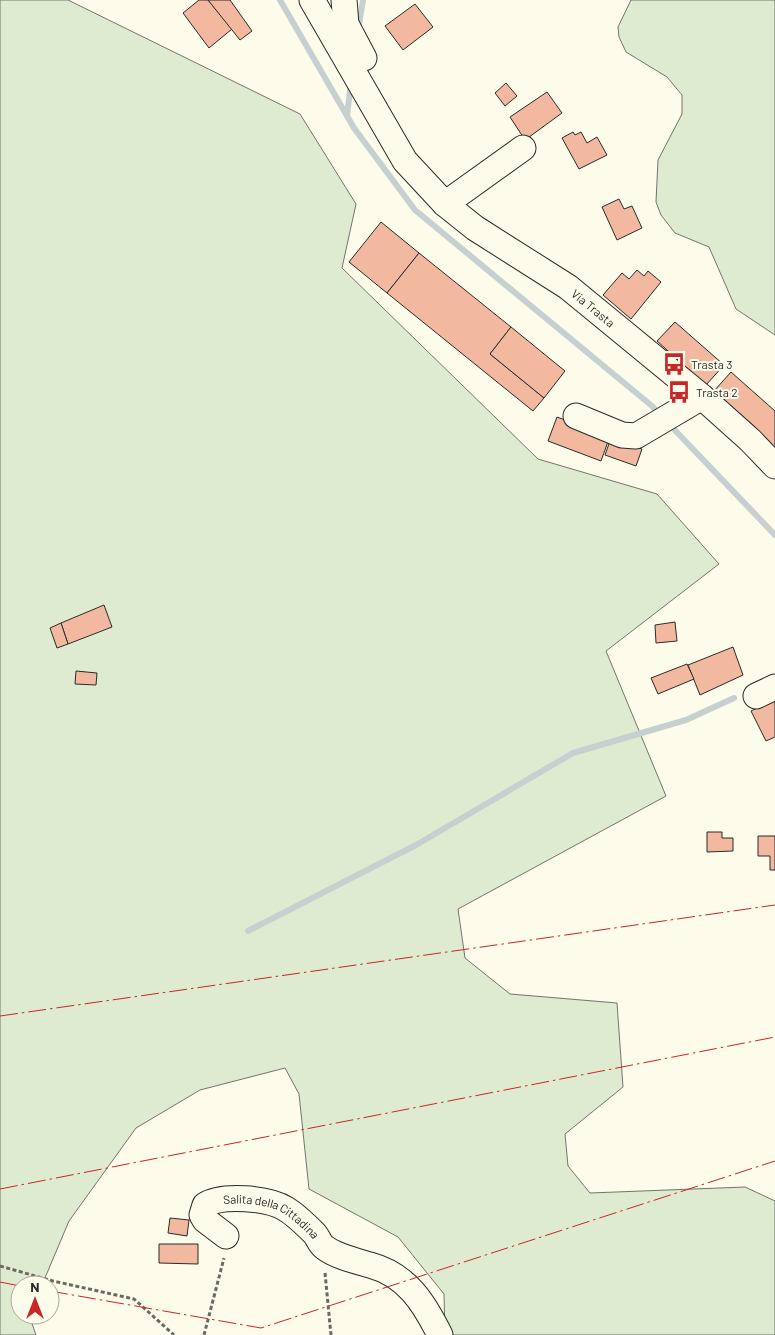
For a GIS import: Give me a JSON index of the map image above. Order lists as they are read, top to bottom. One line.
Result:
{"streets":{"street":["Via Trasta","Salita della Cittadina"]},"places":{"bus stop":["Trasta 3","Trasta 2"]},"north":"top"}
